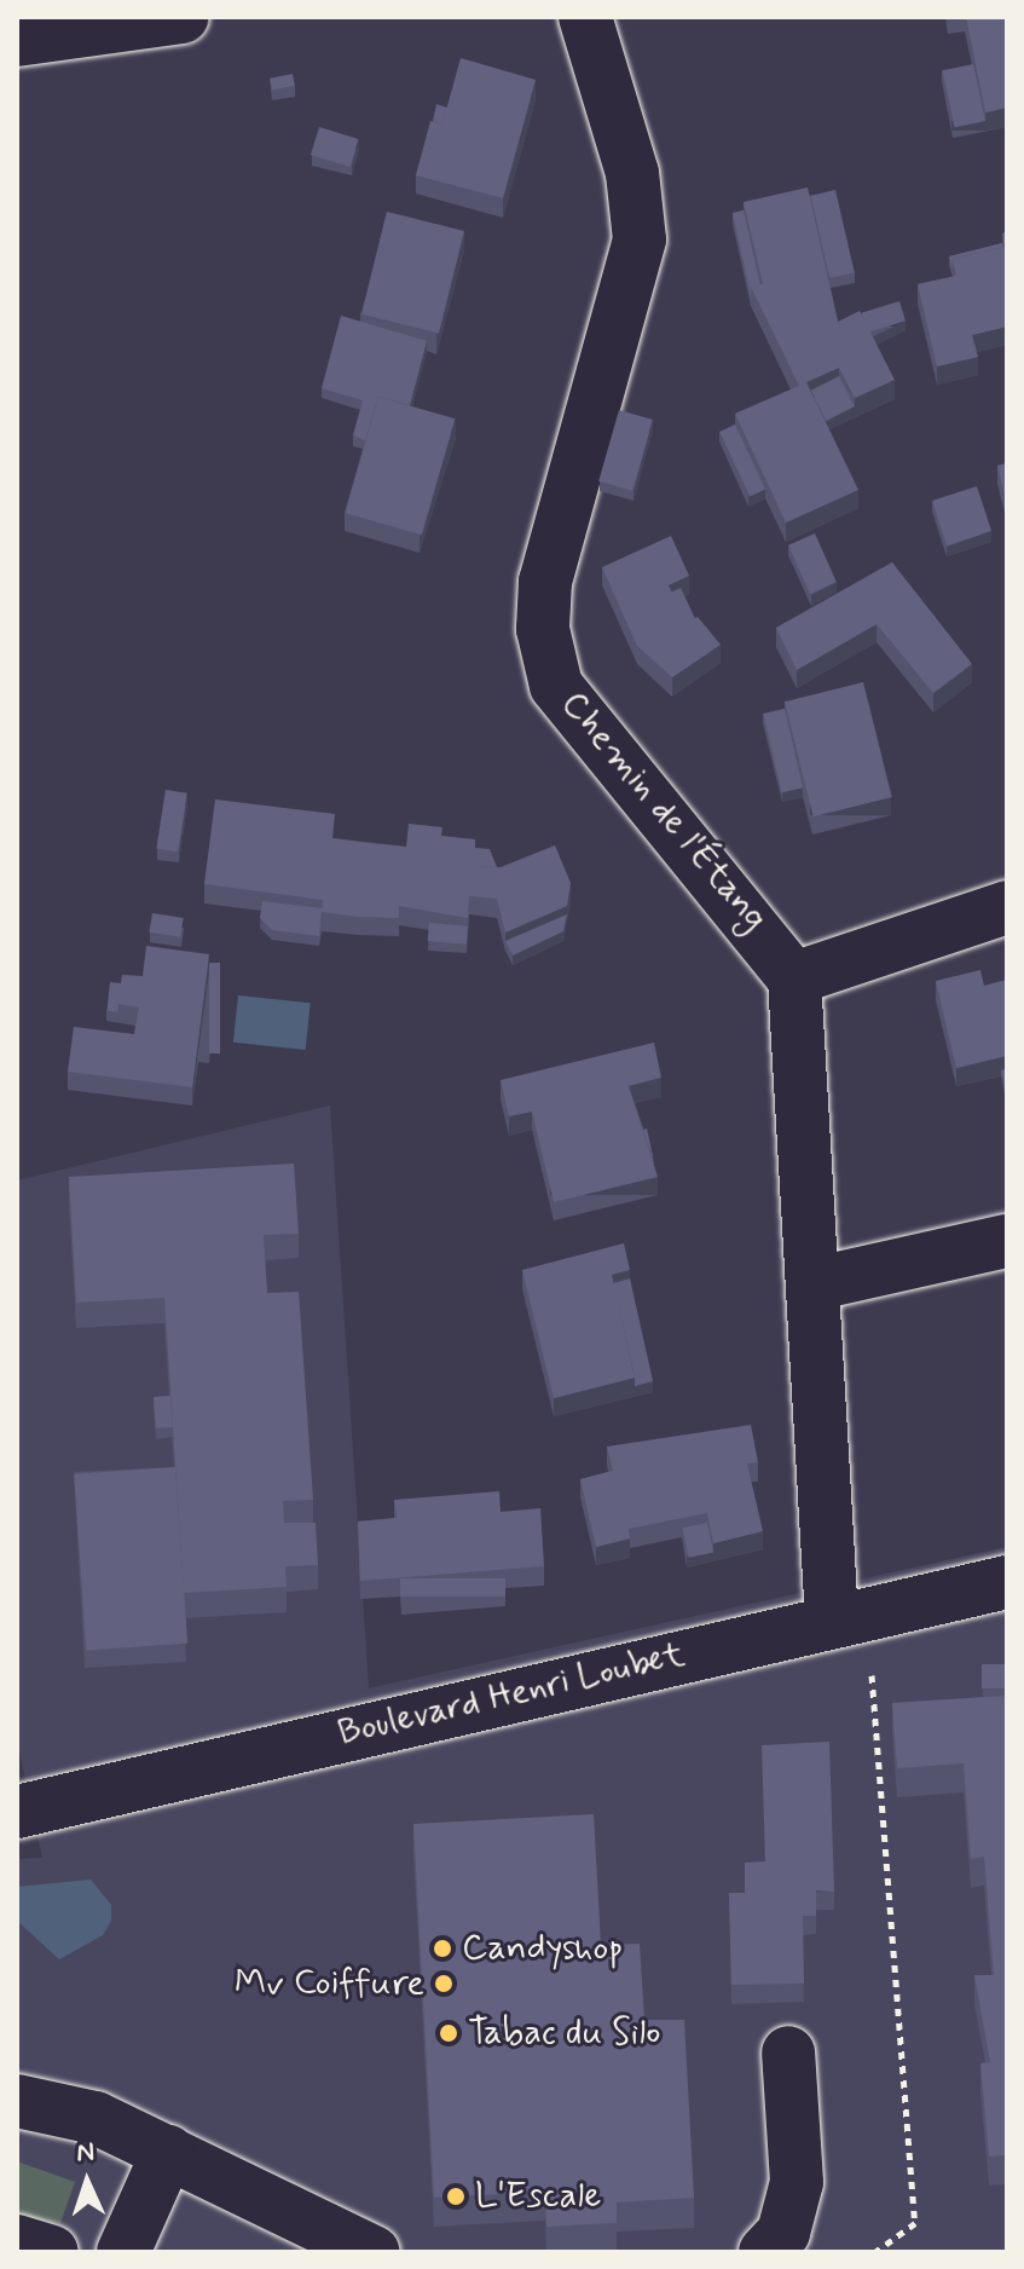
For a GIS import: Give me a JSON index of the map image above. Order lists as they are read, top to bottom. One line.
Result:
{"streets":{"street":["Chemin de l'Étang","Boulevard Henri Loubet"]},"places":["Candyshop","Mv Coiffure","Tabac du Silo","L'Escale"],"north":"top"}
